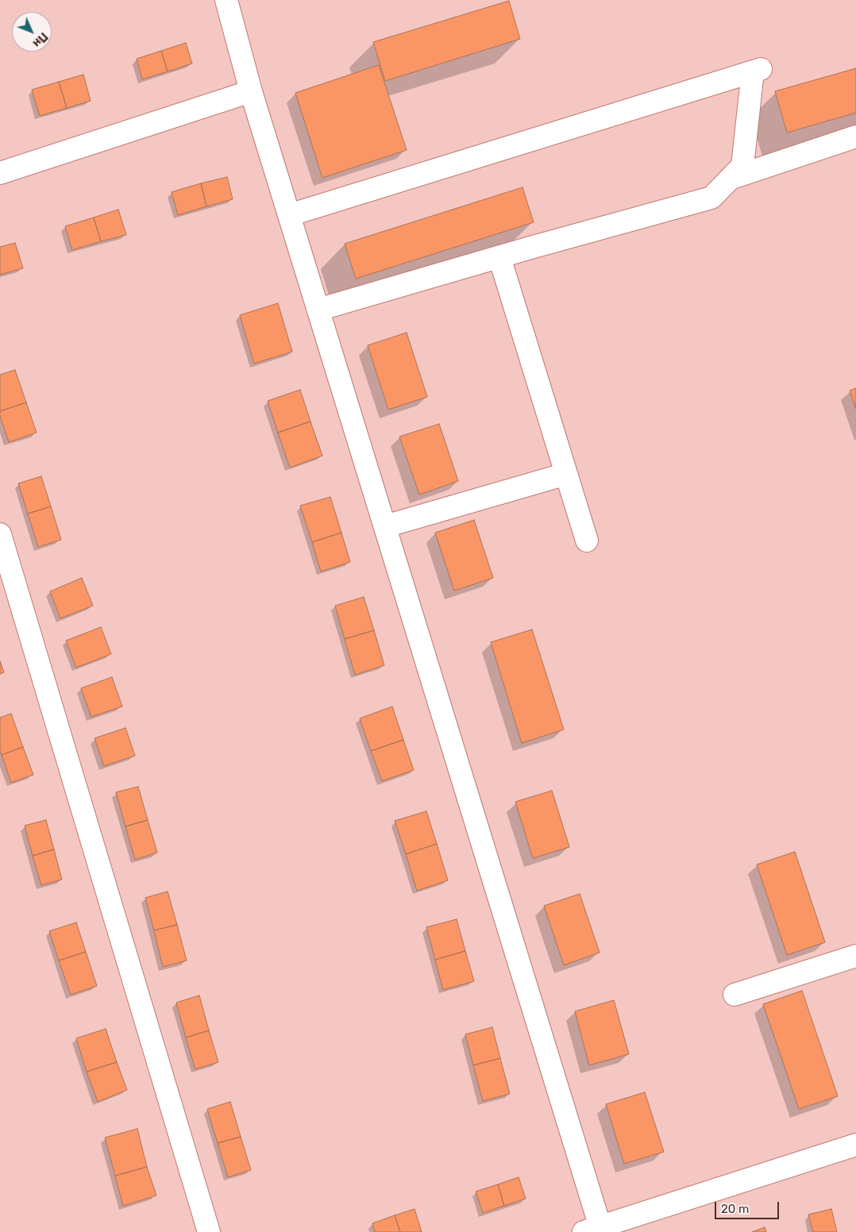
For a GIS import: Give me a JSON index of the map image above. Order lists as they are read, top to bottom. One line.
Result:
{"scale_bar":"20 m","north":"bottom right"}
